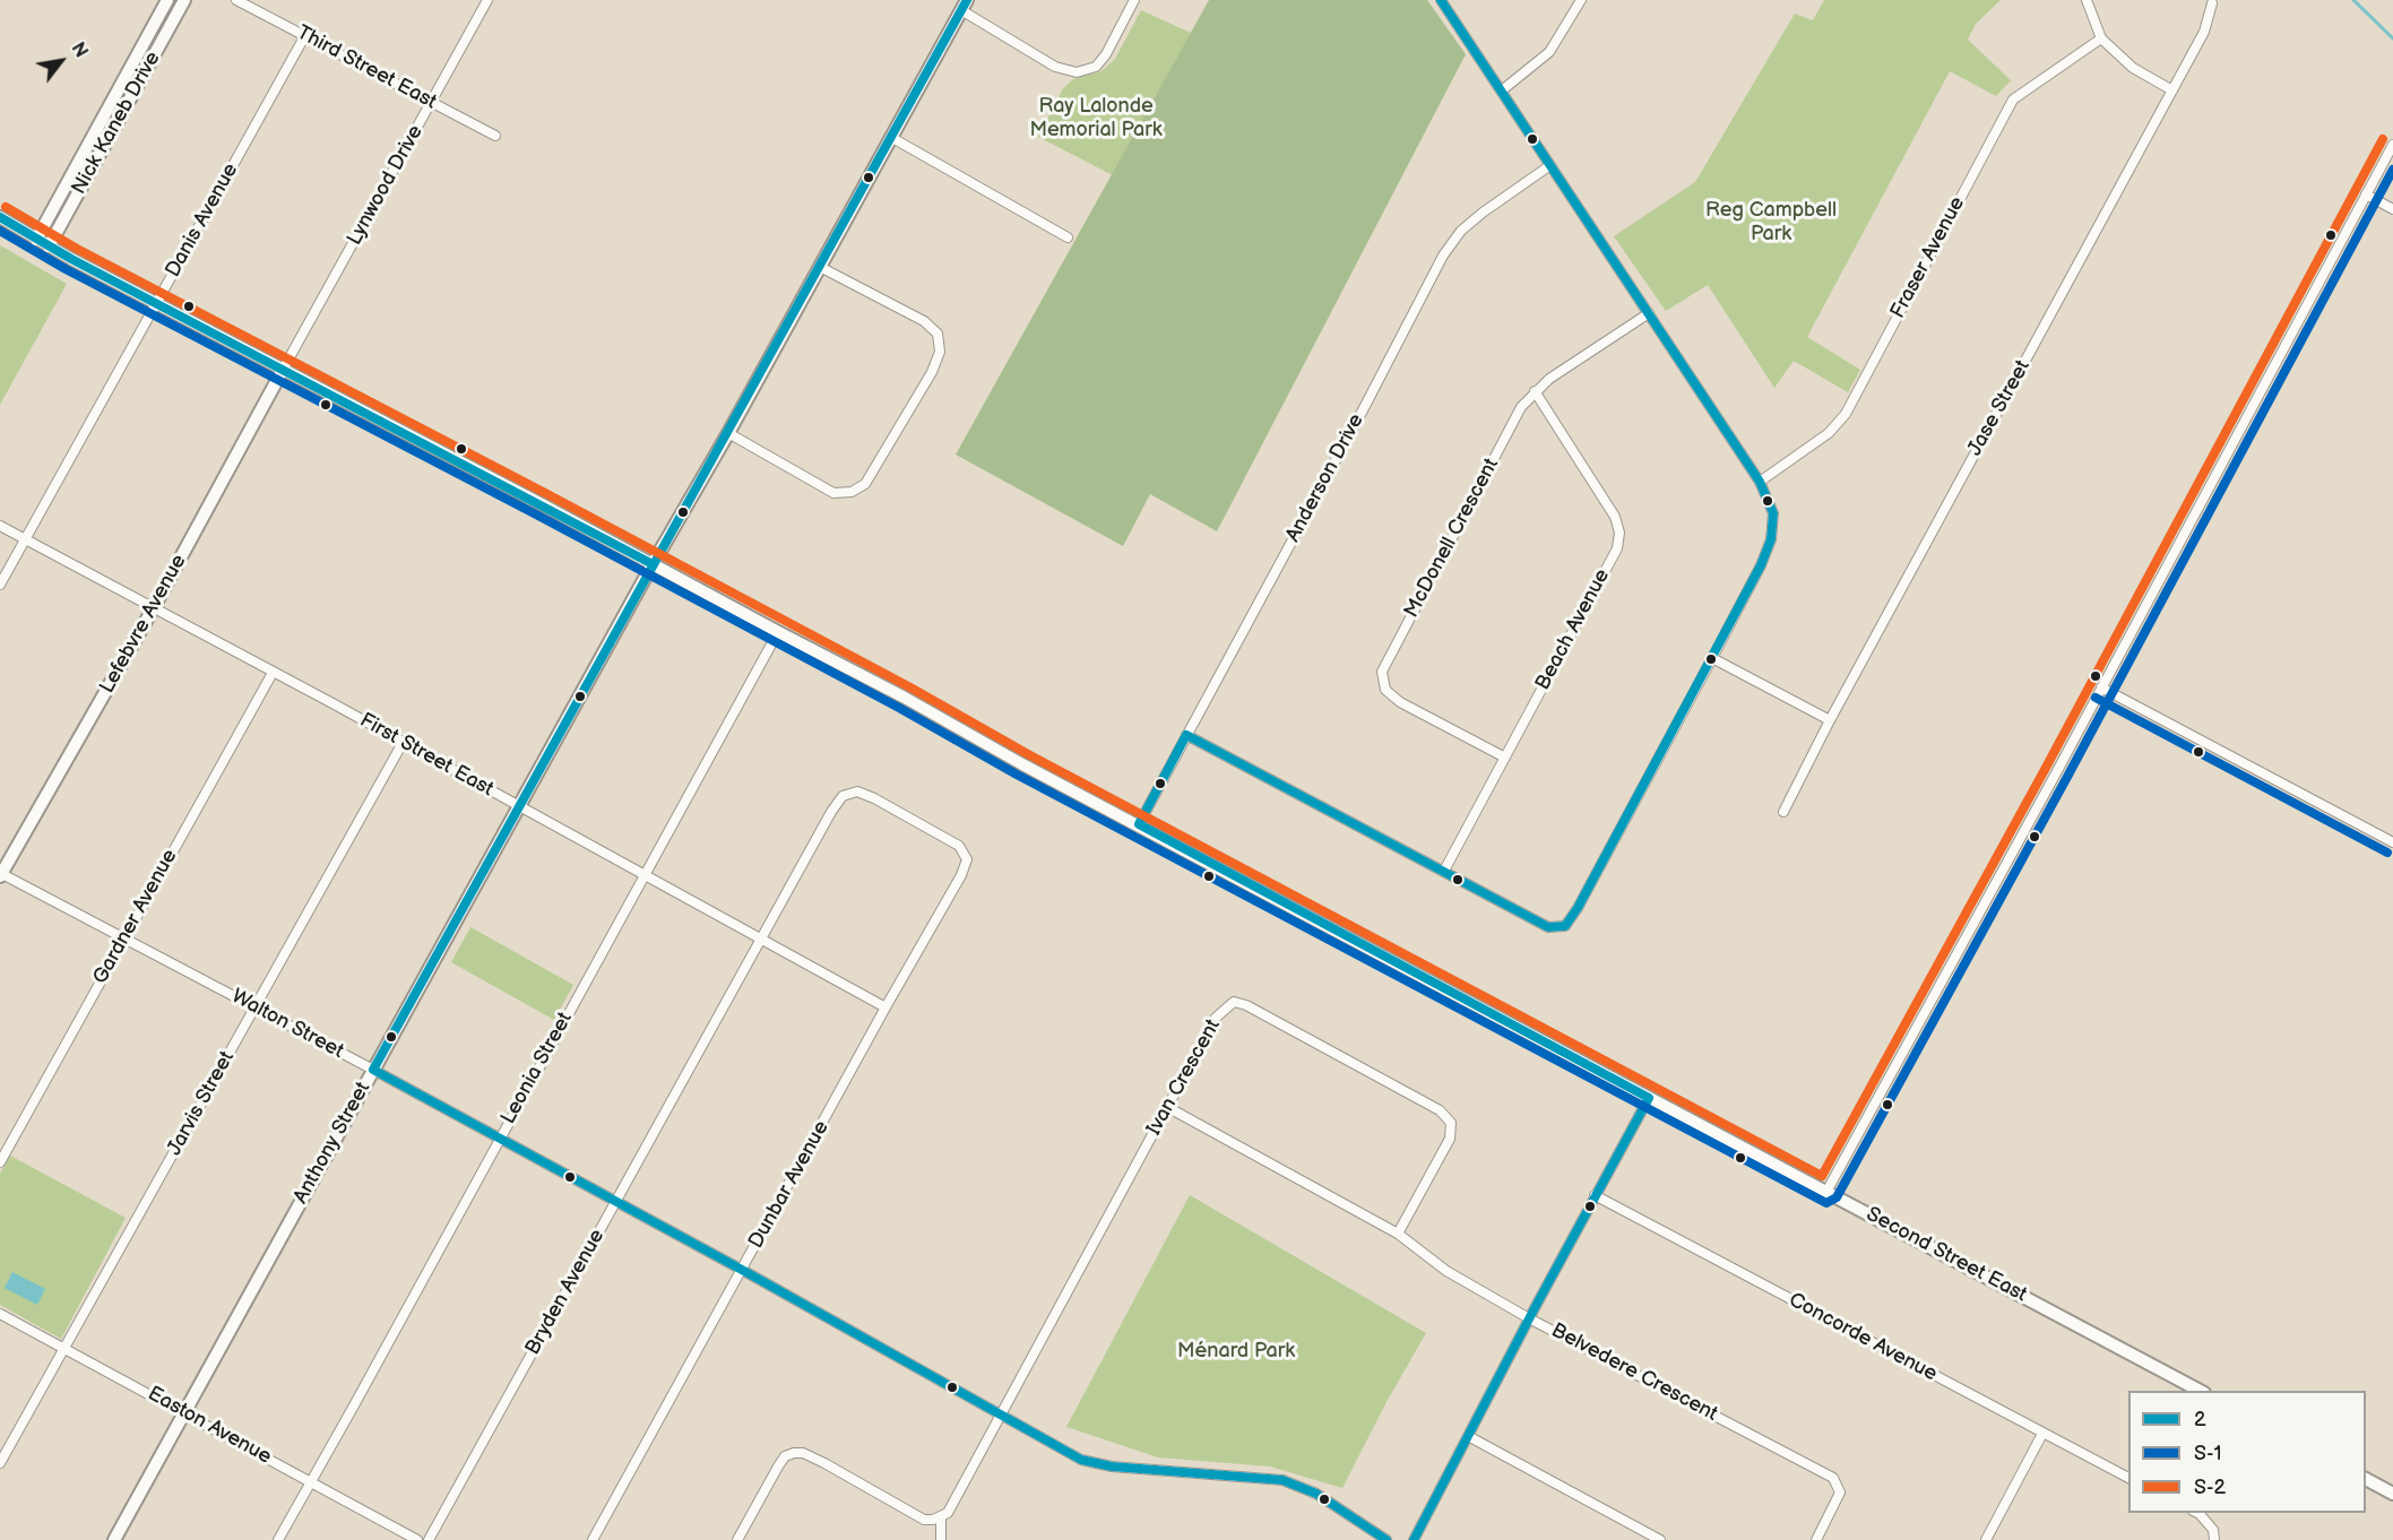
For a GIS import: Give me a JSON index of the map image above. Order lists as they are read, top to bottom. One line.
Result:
{"streets":{"street":["Third Street East","Nick Kaneb Drive","Lynwood Drive","Danis Avenue","Fraser Avenue","Jase Street","Anderson Drive","McDonell Crescent","Lefebvre Avenue","Beach Avenue","First Street East","Gardner Avenue","Walton Street","Leonia Street","Ivan Crescent","Jarvis Street","Anthony Street","Dunbar Avenue","Second Street East","Bryden Avenue","Concorde Avenue","Belvedere Crescent","Easton Avenue"]},"crossings":[["Third Street East","Lynwood Drive"],["Third Street East","Danis Avenue"],["Nick Kaneb Drive","Second Street East"],["Lynwood Drive","Lefebvre Avenue"],["Lynwood Drive","Second Street East"],["Danis Avenue","First Street East"],["Danis Avenue","Second Street East"],["Anderson Drive","Second Street East"],["McDonell Crescent","Beach Avenue"],["Lefebvre Avenue","First Street East"],["Lefebvre Avenue","Walton Street"],["Lefebvre Avenue","Second Street East"],["First Street East","Gardner Avenue"],["First Street East","Leonia Street"],["First Street East","Jarvis Street"],["First Street East","Anthony Street"],["First Street East","Dunbar Avenue"],["First Street East","Bryden Avenue"],["Gardner Avenue","Walton Street"],["Walton Street","Leonia Street"],["Walton Street","Ivan Crescent"],["Walton Street","Jarvis Street"],["Walton Street","Anthony Street"],["Walton Street","Dunbar Avenue"],["Walton Street","Bryden Avenue"],["Leonia Street","Second Street East"],["Leonia Street","Easton Avenue"],["Ivan Crescent","Belvedere Crescent"],["Jarvis Street","Easton Avenue"],["Anthony Street","Second Street East"],["Anthony Street","Easton Avenue"],["Dunbar Avenue","Bryden Avenue"]],"parks":["Ray Lalonde Memorial Park","Reg Campbell Park","Ménard Park"],"lines":["transit line 2","transit line S-2","transit line S-1"],"legend":["2","S-1","S-2"],"north":"top right"}
